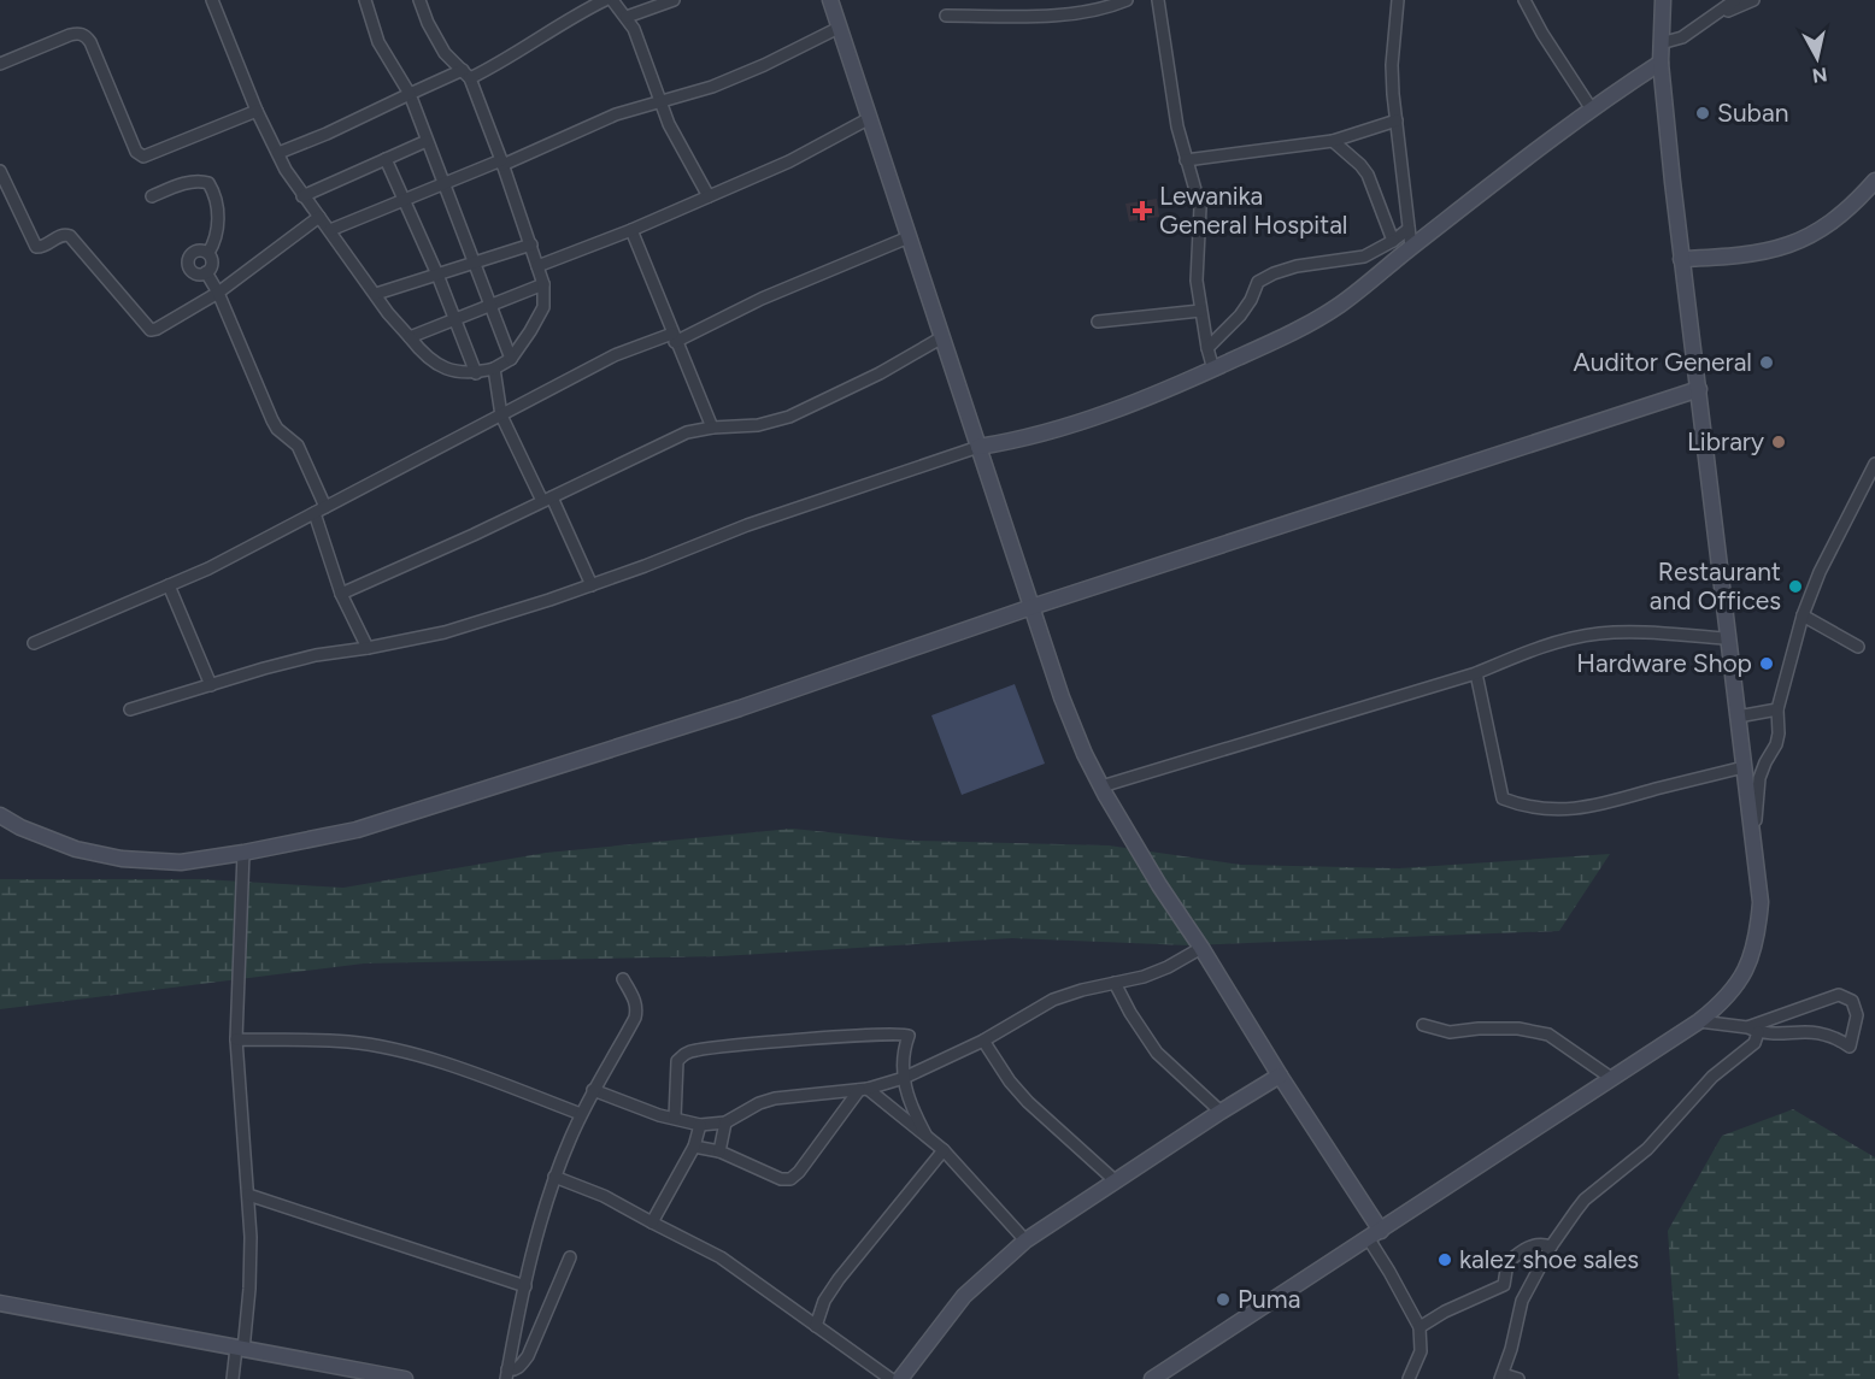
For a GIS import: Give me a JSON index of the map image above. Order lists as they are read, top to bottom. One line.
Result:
{"places":{"other":["Suban","Auditor General","Library","Restaurant and Offices","Hardware Shop","kalez shoe sales","Puma"],"health":["Lewanika General Hospital"]},"north":"bottom"}
